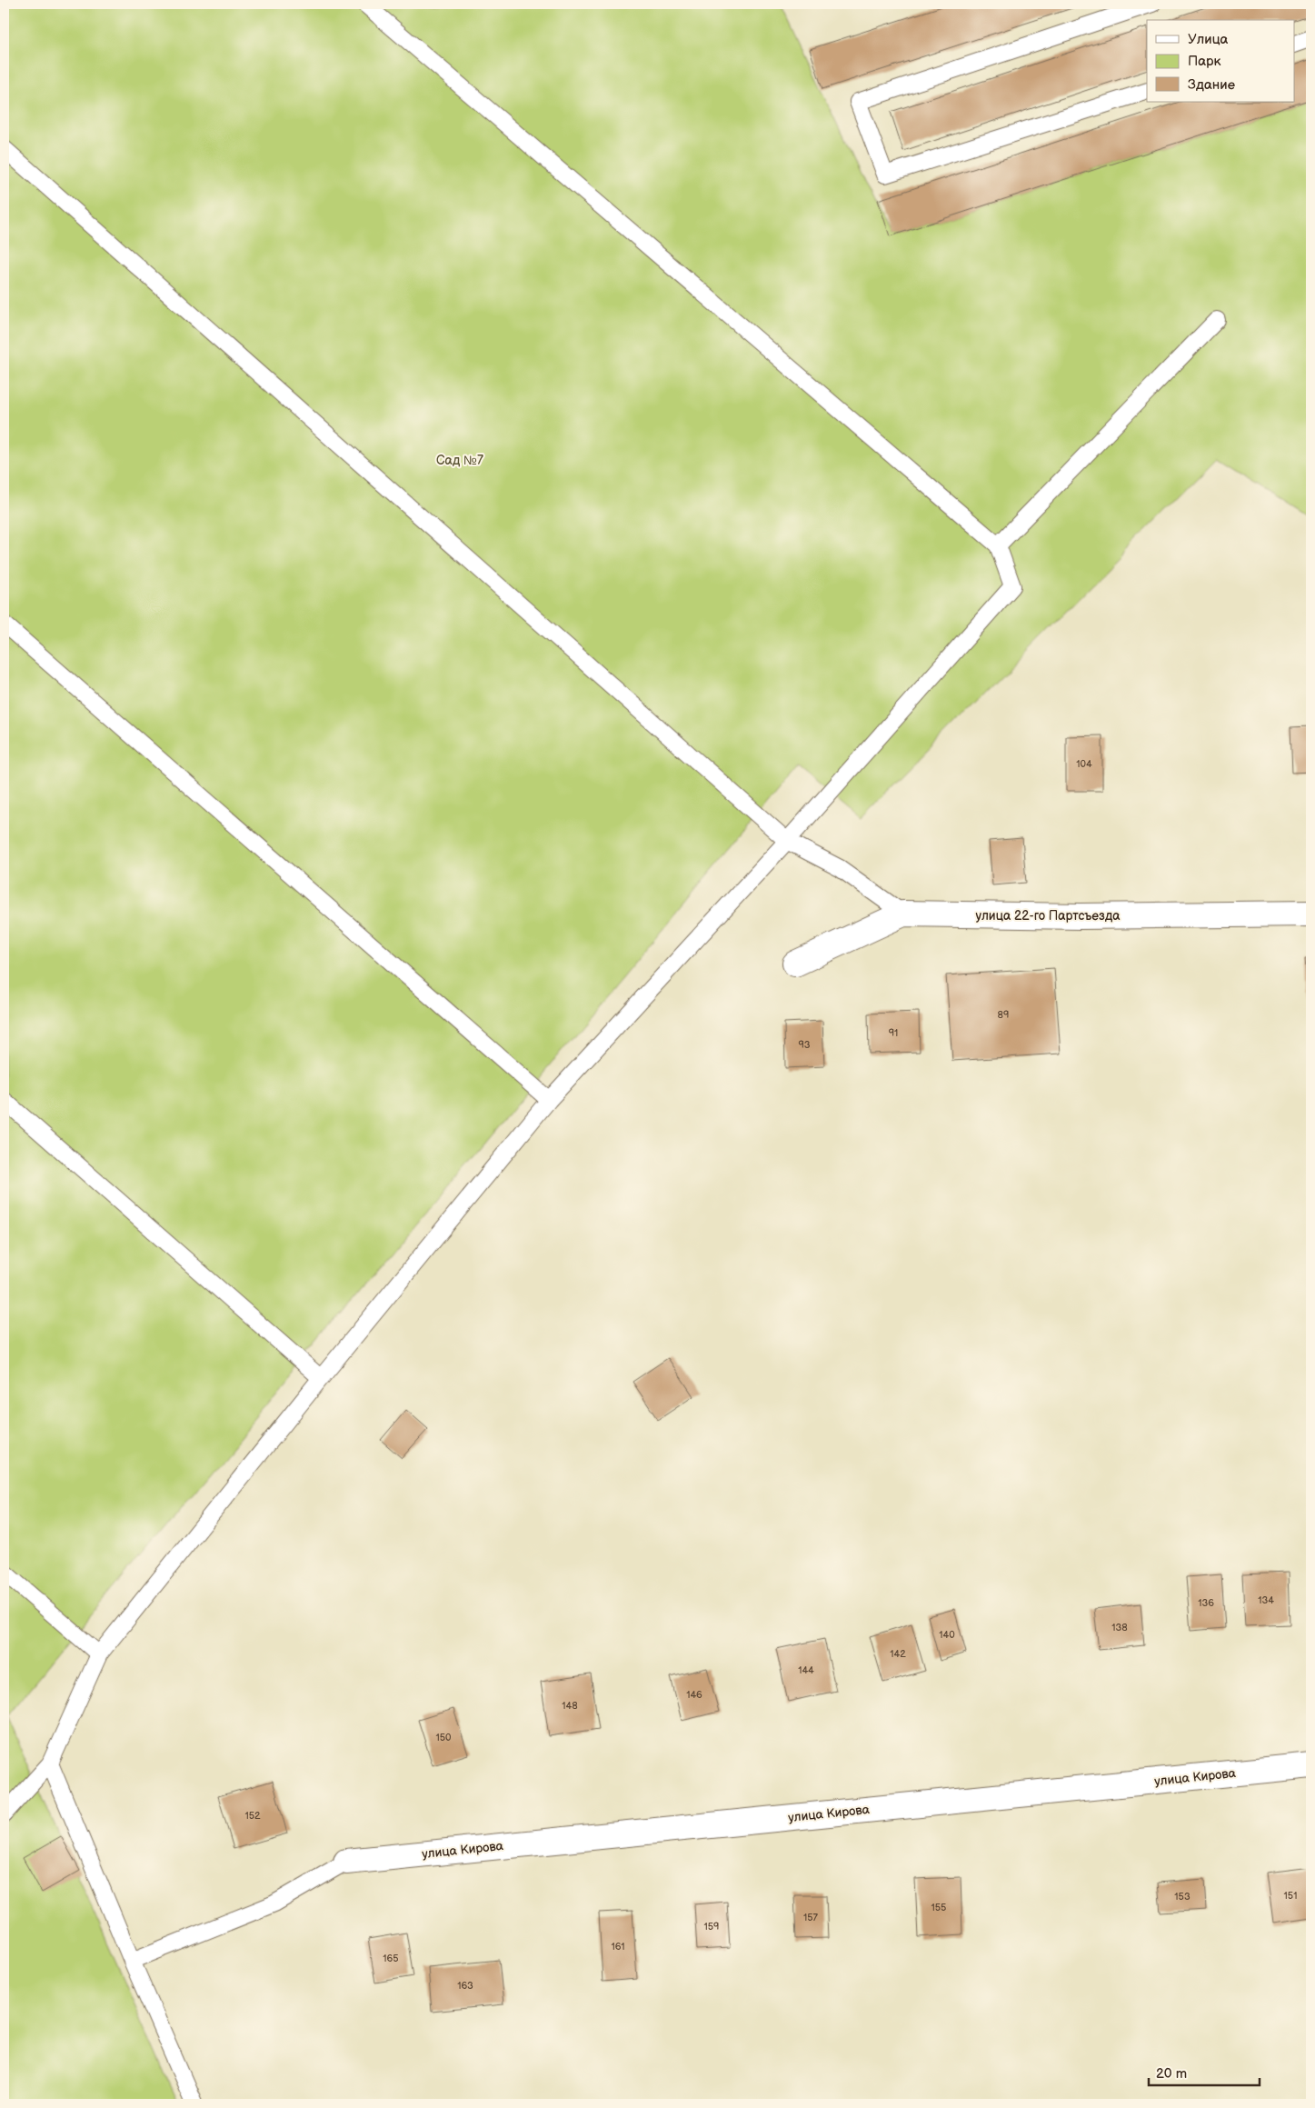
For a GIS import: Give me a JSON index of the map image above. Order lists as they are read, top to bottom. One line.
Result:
{"streets":{"street":["улица 22-го Партсъезда","улица Кирова"]},"parks":["Сад №7"],"house_numbers":["104","89","91","93","134","136","138","140","142","144","146","148","150","152","151","153","155","157","159","161","165","163"],"legend":["Улица","Парк","Здание"],"scale_bar":"20 m"}
